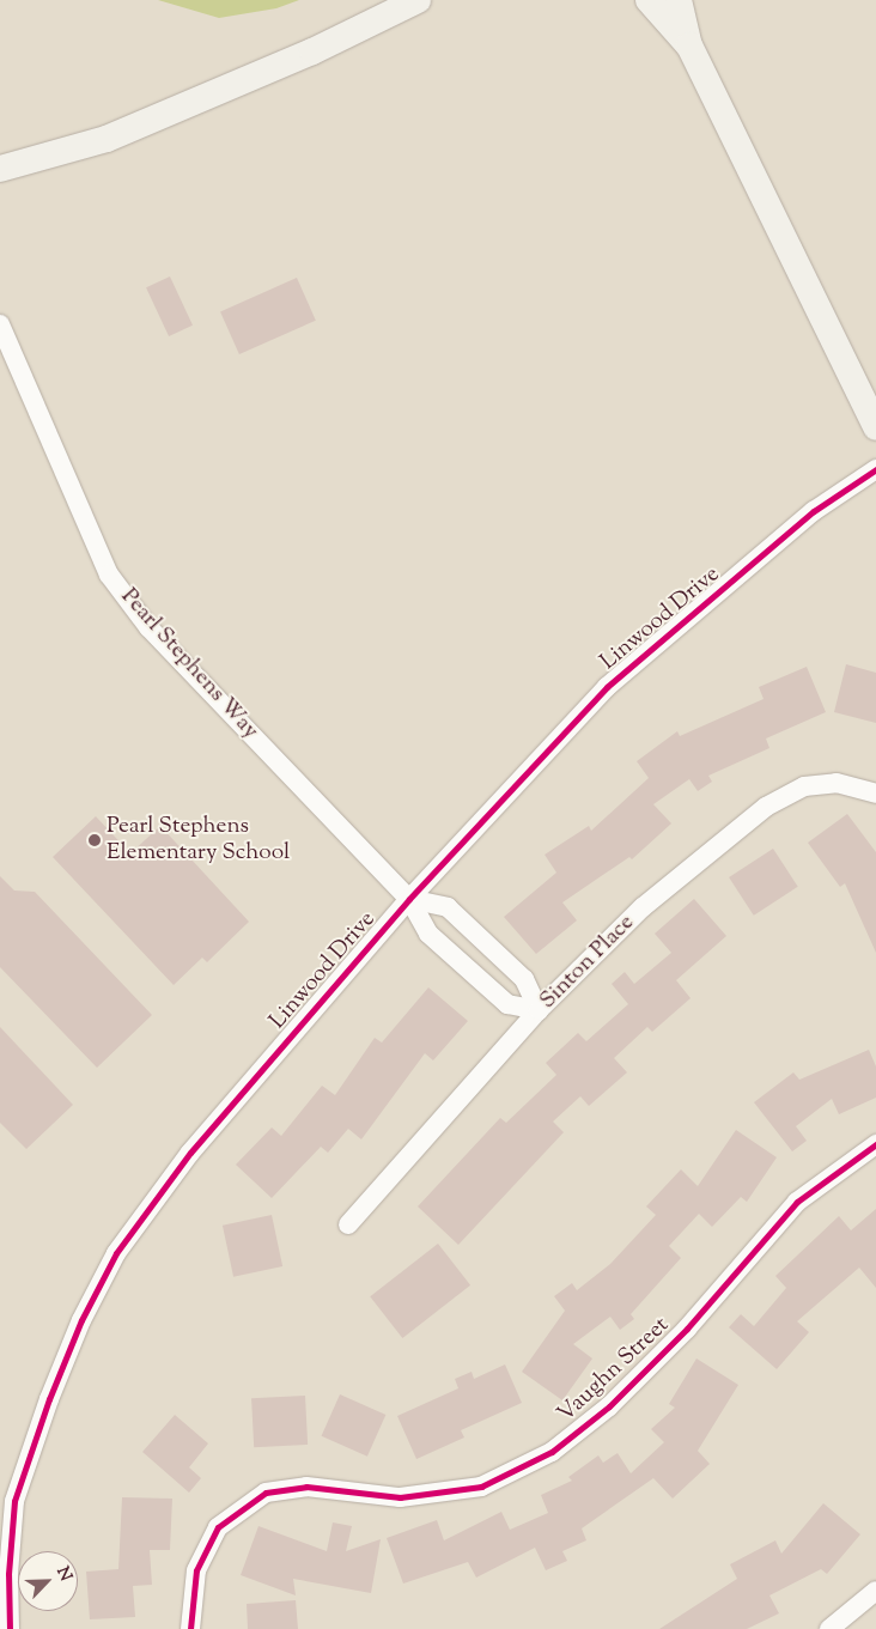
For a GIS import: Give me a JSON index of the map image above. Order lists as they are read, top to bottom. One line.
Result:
{"streets":{"street":["Linwood Drive","Pearl Stephens Way","Sinton Place","Vaughn Street"]},"crossings":[["Linwood Drive","Pearl Stephens Way"],["Pearl Stephens Way","Sinton Place"]],"places":["Pearl Stephens Elementary School"],"north":"top right"}
